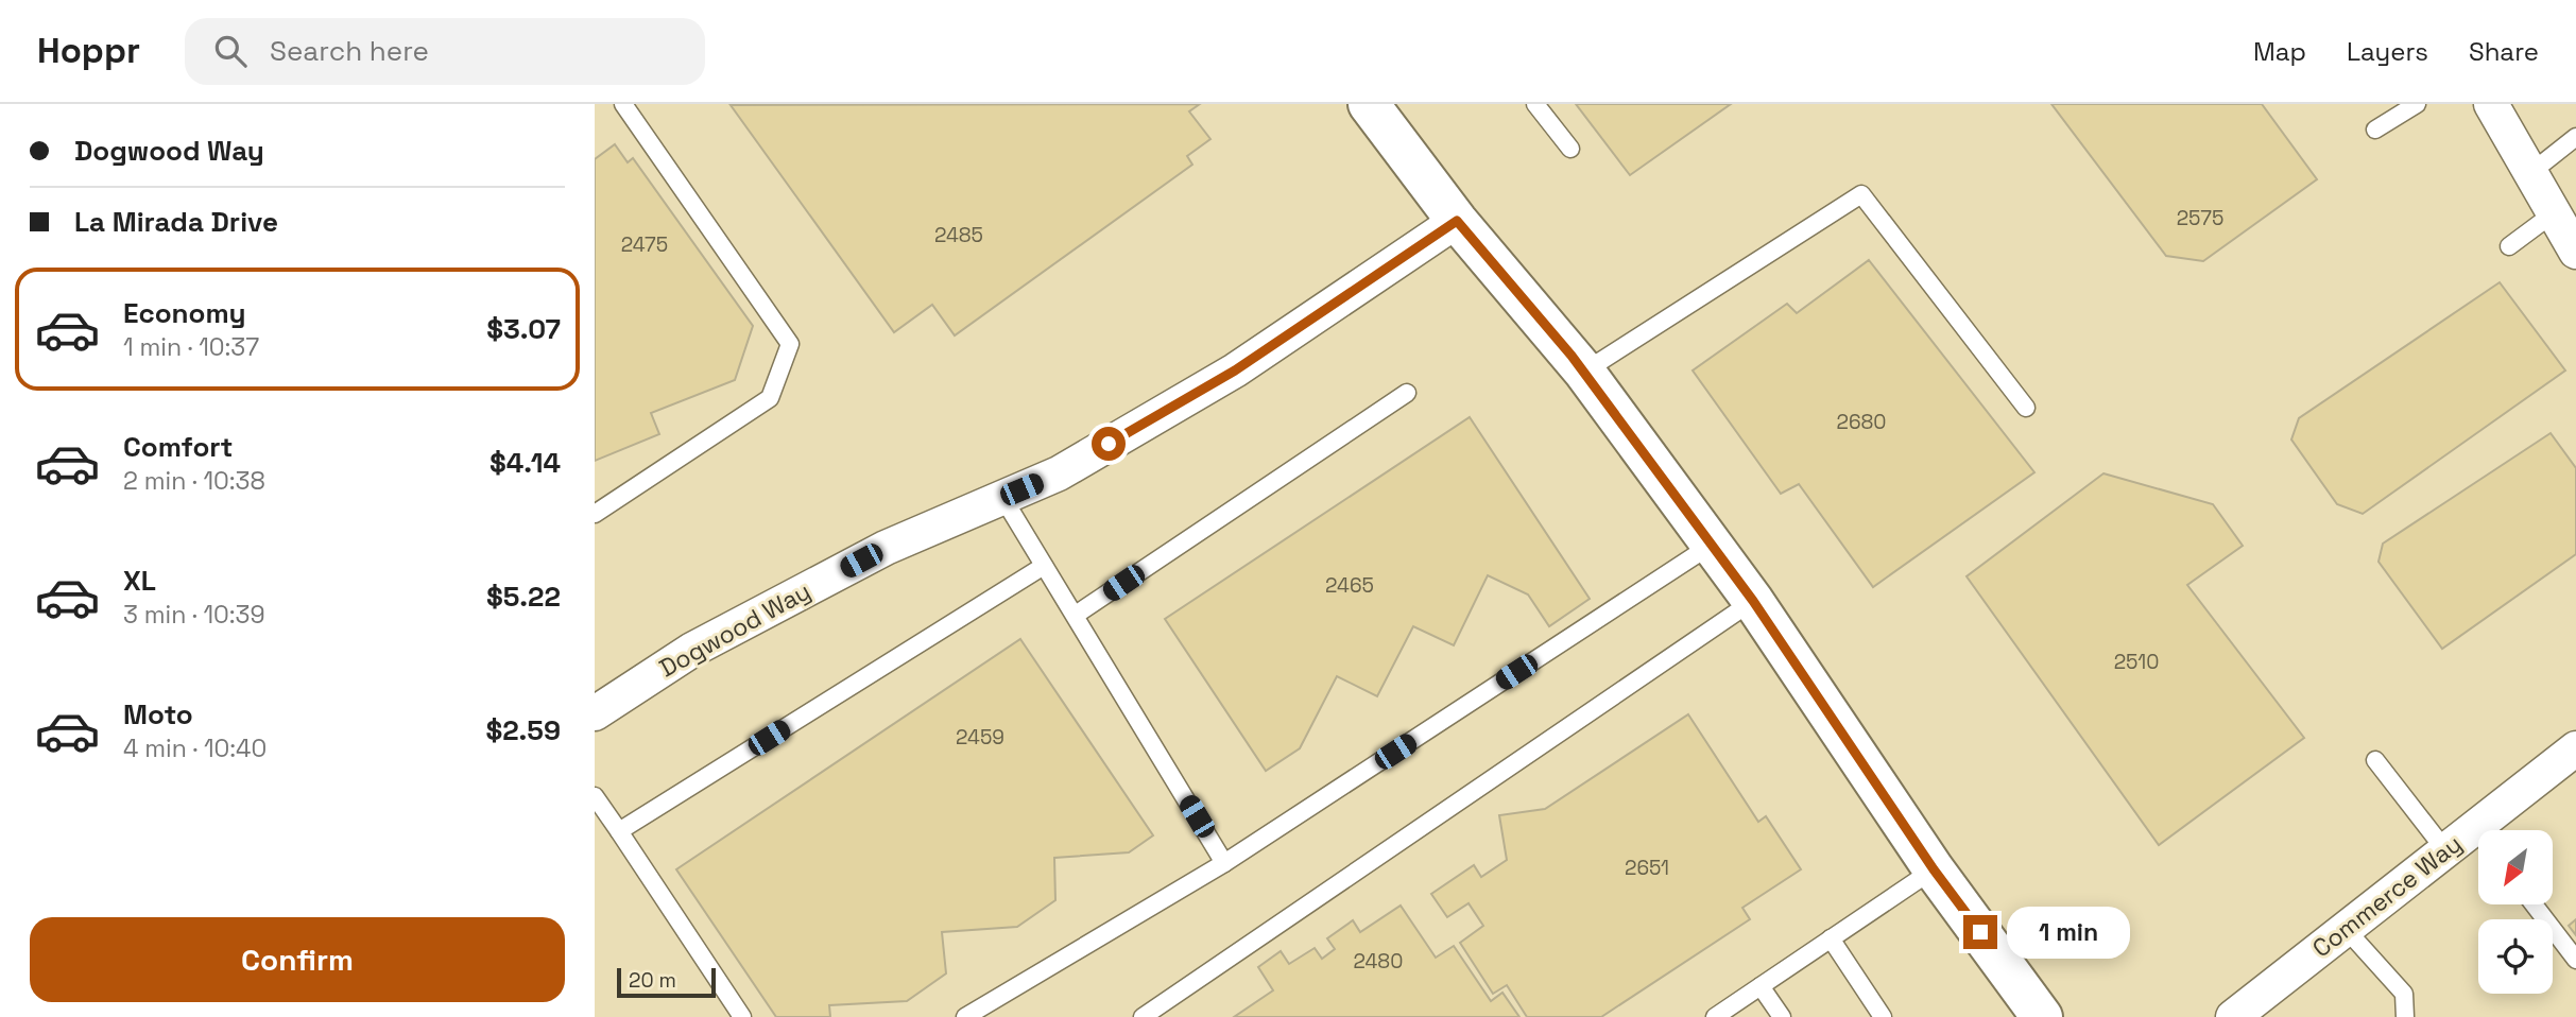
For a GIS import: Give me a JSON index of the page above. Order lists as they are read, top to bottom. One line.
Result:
{"streets":{"street":["Dogwood Way","Commerce Way"]},"house_numbers":["2575","2485","2475","2680","2465","2510","2459","2651","2480"],"scale_bar":"20 m","north":"bottom left","page":{"header":"Hoppr","search":"Search here","nav":["Map","Layers","Share"],"banner":["Dogwood Way","La Mirada Drive"],"list":[{"name":"Economy","note":"1 min · 10:37","value":"$3.07"},{"name":"Comfort","note":"2 min · 10:38","value":"$4.14"},{"name":"XL","note":"3 min · 10:39","value":"$5.22"},{"name":"Moto","note":"4 min · 10:40","value":"$2.59"}],"buttons":"Confirm","bubble":"1 min","scale":"20 m"}}
